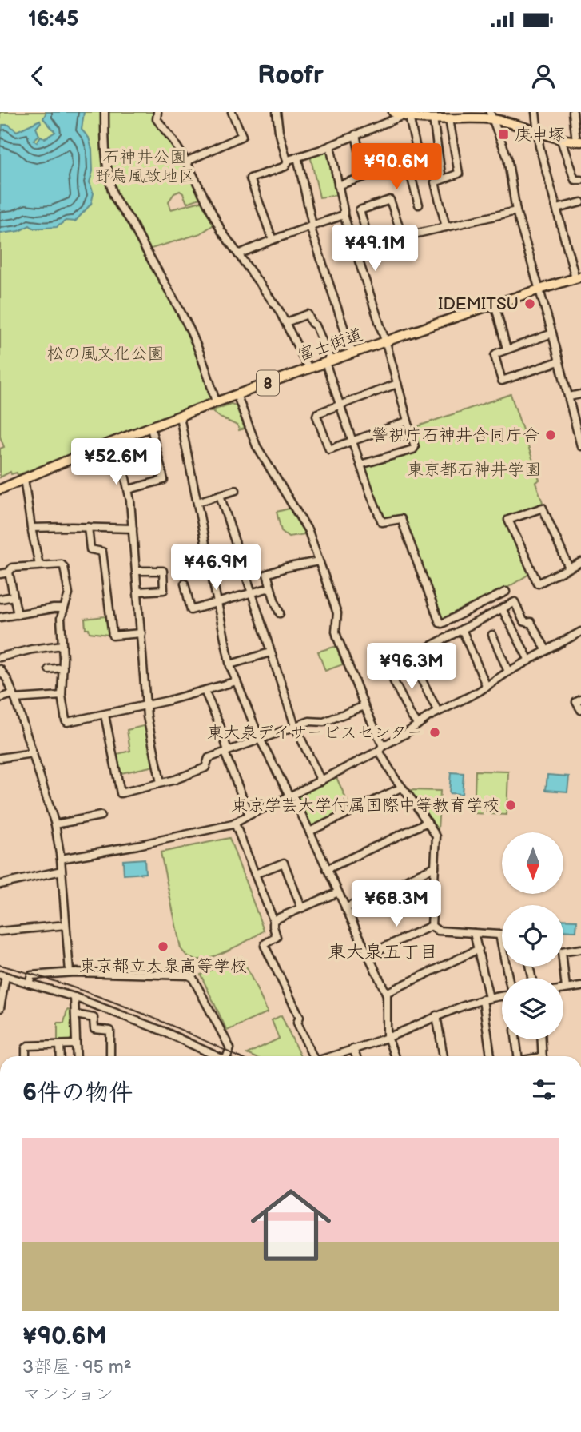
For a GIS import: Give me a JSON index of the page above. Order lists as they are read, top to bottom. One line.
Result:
{"streets":{"main road":["富士街道","8"]},"districts":["東大泉五丁目"],"parks":["石神井公園 野鳥風致地区","松の風文化公園","東京都石神井学園"],"places":{"transit":["庚申塚"],"other":["IDEMITSU","警視庁石神井合同庁舎","東大泉デイサービスセンター","東京学芸大学付属国際中等教育学校","東京都立大泉高等学校"]},"north":"bottom","page":{"status":"16:45","header":"Roofr","price":["¥90.6M","¥49.1M","¥52.6M","¥46.9M","¥96.3M","¥68.3M"],"heading":"6件の物件","list":[{"name":"¥90.6M","note":"3部屋 · 95 m² · マンション"}]}}
